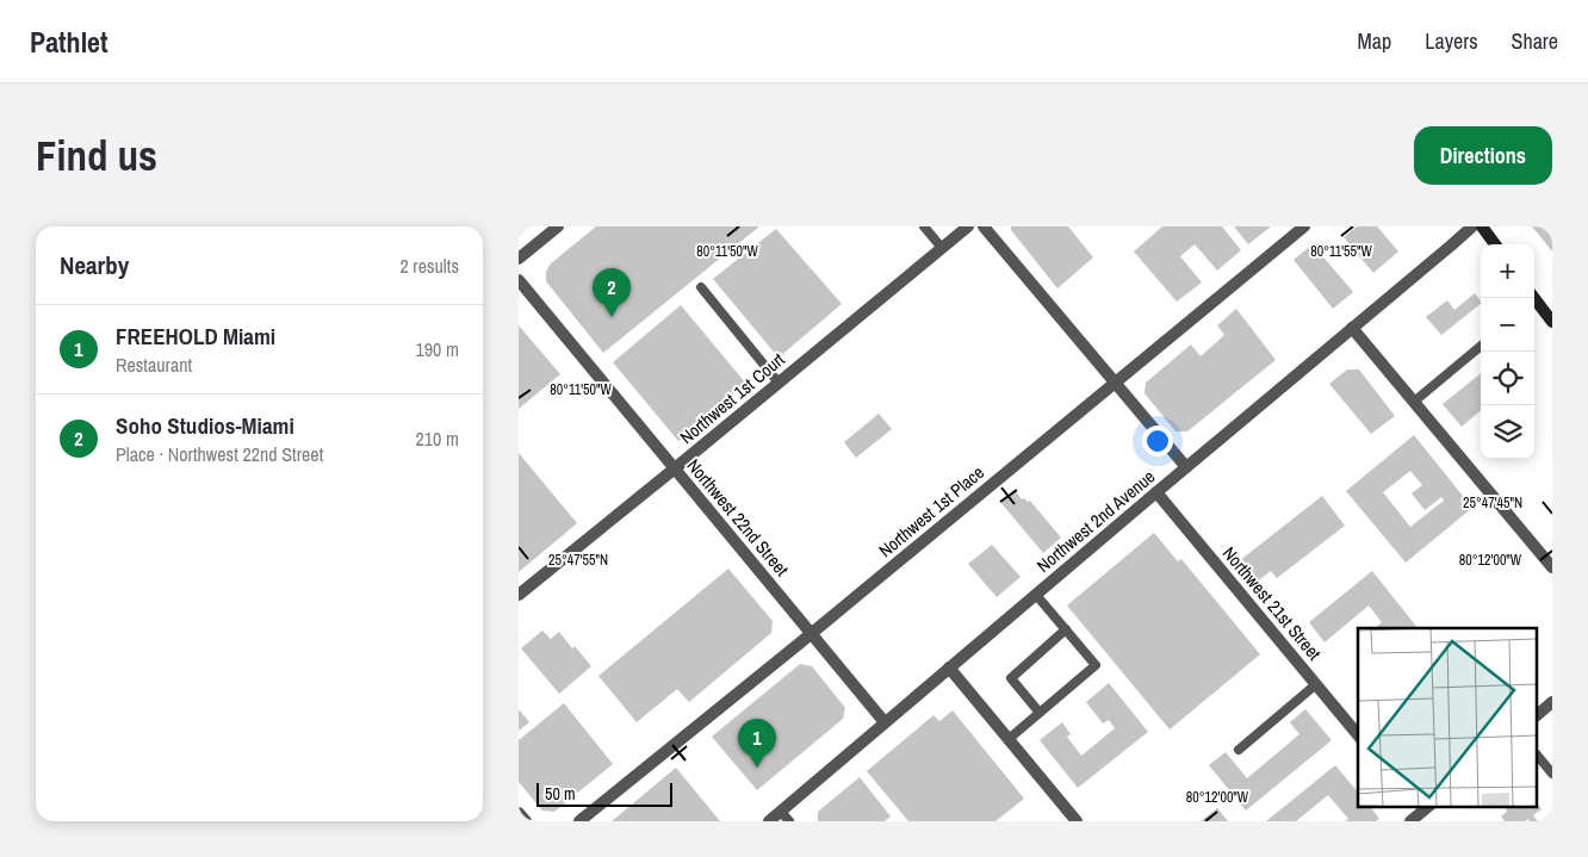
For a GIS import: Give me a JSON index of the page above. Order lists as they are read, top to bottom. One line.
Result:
{"streets":{"street":["Northwest 1st Court","Northwest 1st Place","Northwest 22nd Street","Northwest 2nd Avenue","Northwest 21st Street"]},"crossings":[["Northwest 1st Court","Northwest 22nd Street"],["Northwest 1st Place","Northwest 22nd Street"],["Northwest 22nd Street","Northwest 2nd Avenue"],["Northwest 2nd Avenue","Northwest 21st Street"]],"scale_bar":"50 m","page":{"header":"Pathlet","nav":["Map","Layers","Share"],"buttons":"Directions","title":"Find us","heading":["Nearby","2 results"],"map_buttons":["+","−"],"pins":["2","1"],"list":[{"mark":"1","name":"FREEHOLD Miami","note":"Restaurant","value":"190 m"},{"mark":"2","name":"Soho Studios-Miami","note":"Place · Northwest 22nd Street","value":"210 m"}],"scale":"50 m"},"coordinates":["80°11'50\"W","80°11'55\"W","25°47'45\"N","25°47'55\"N","80°12'00\"W"]}
